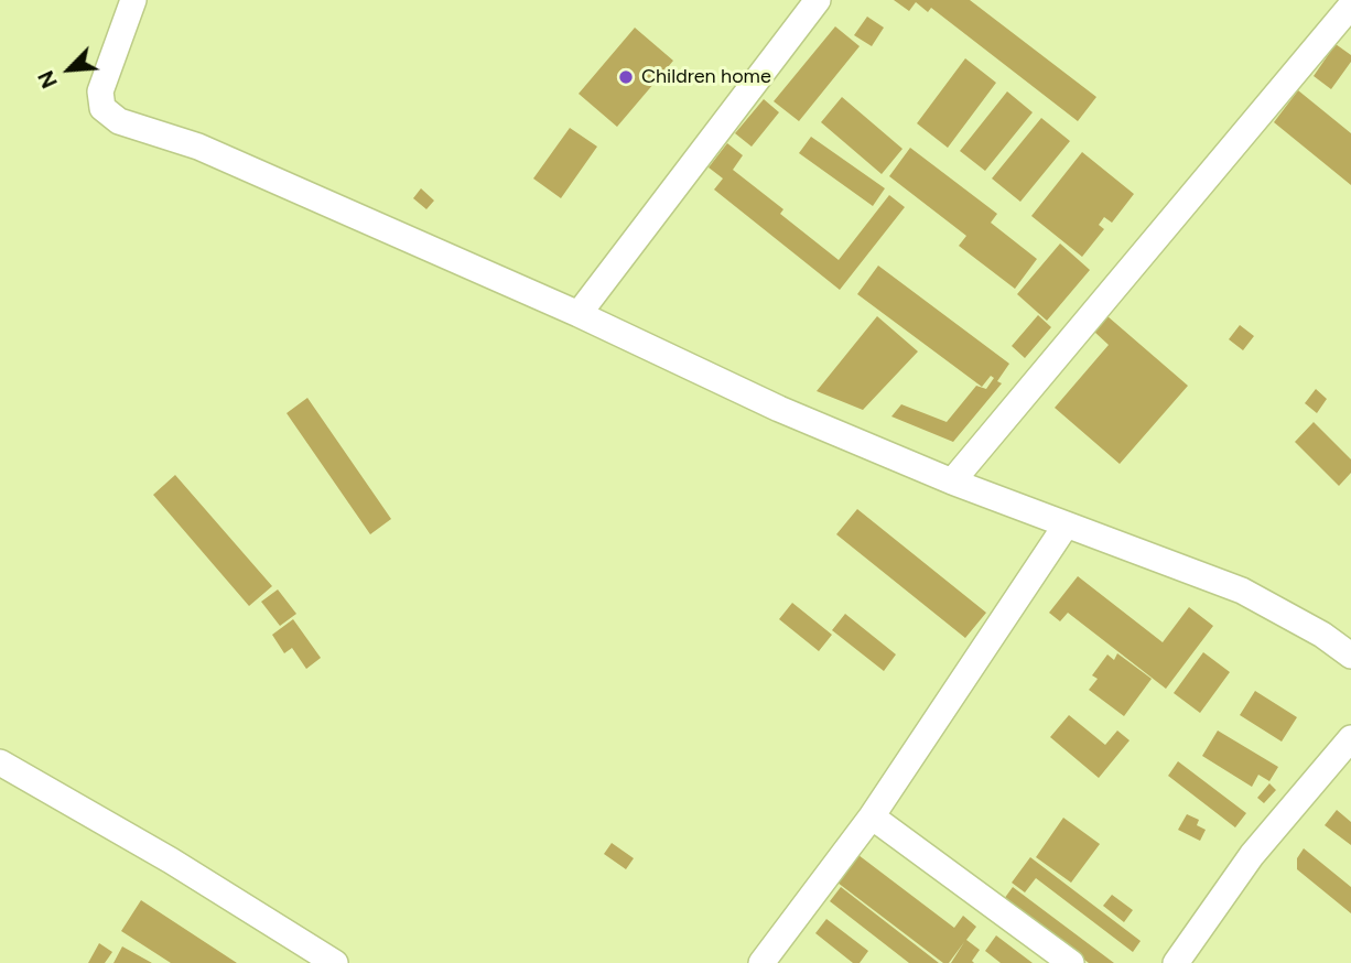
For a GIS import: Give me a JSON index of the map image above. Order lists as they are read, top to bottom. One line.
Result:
{"places":["Children home"],"north":"bottom left"}
